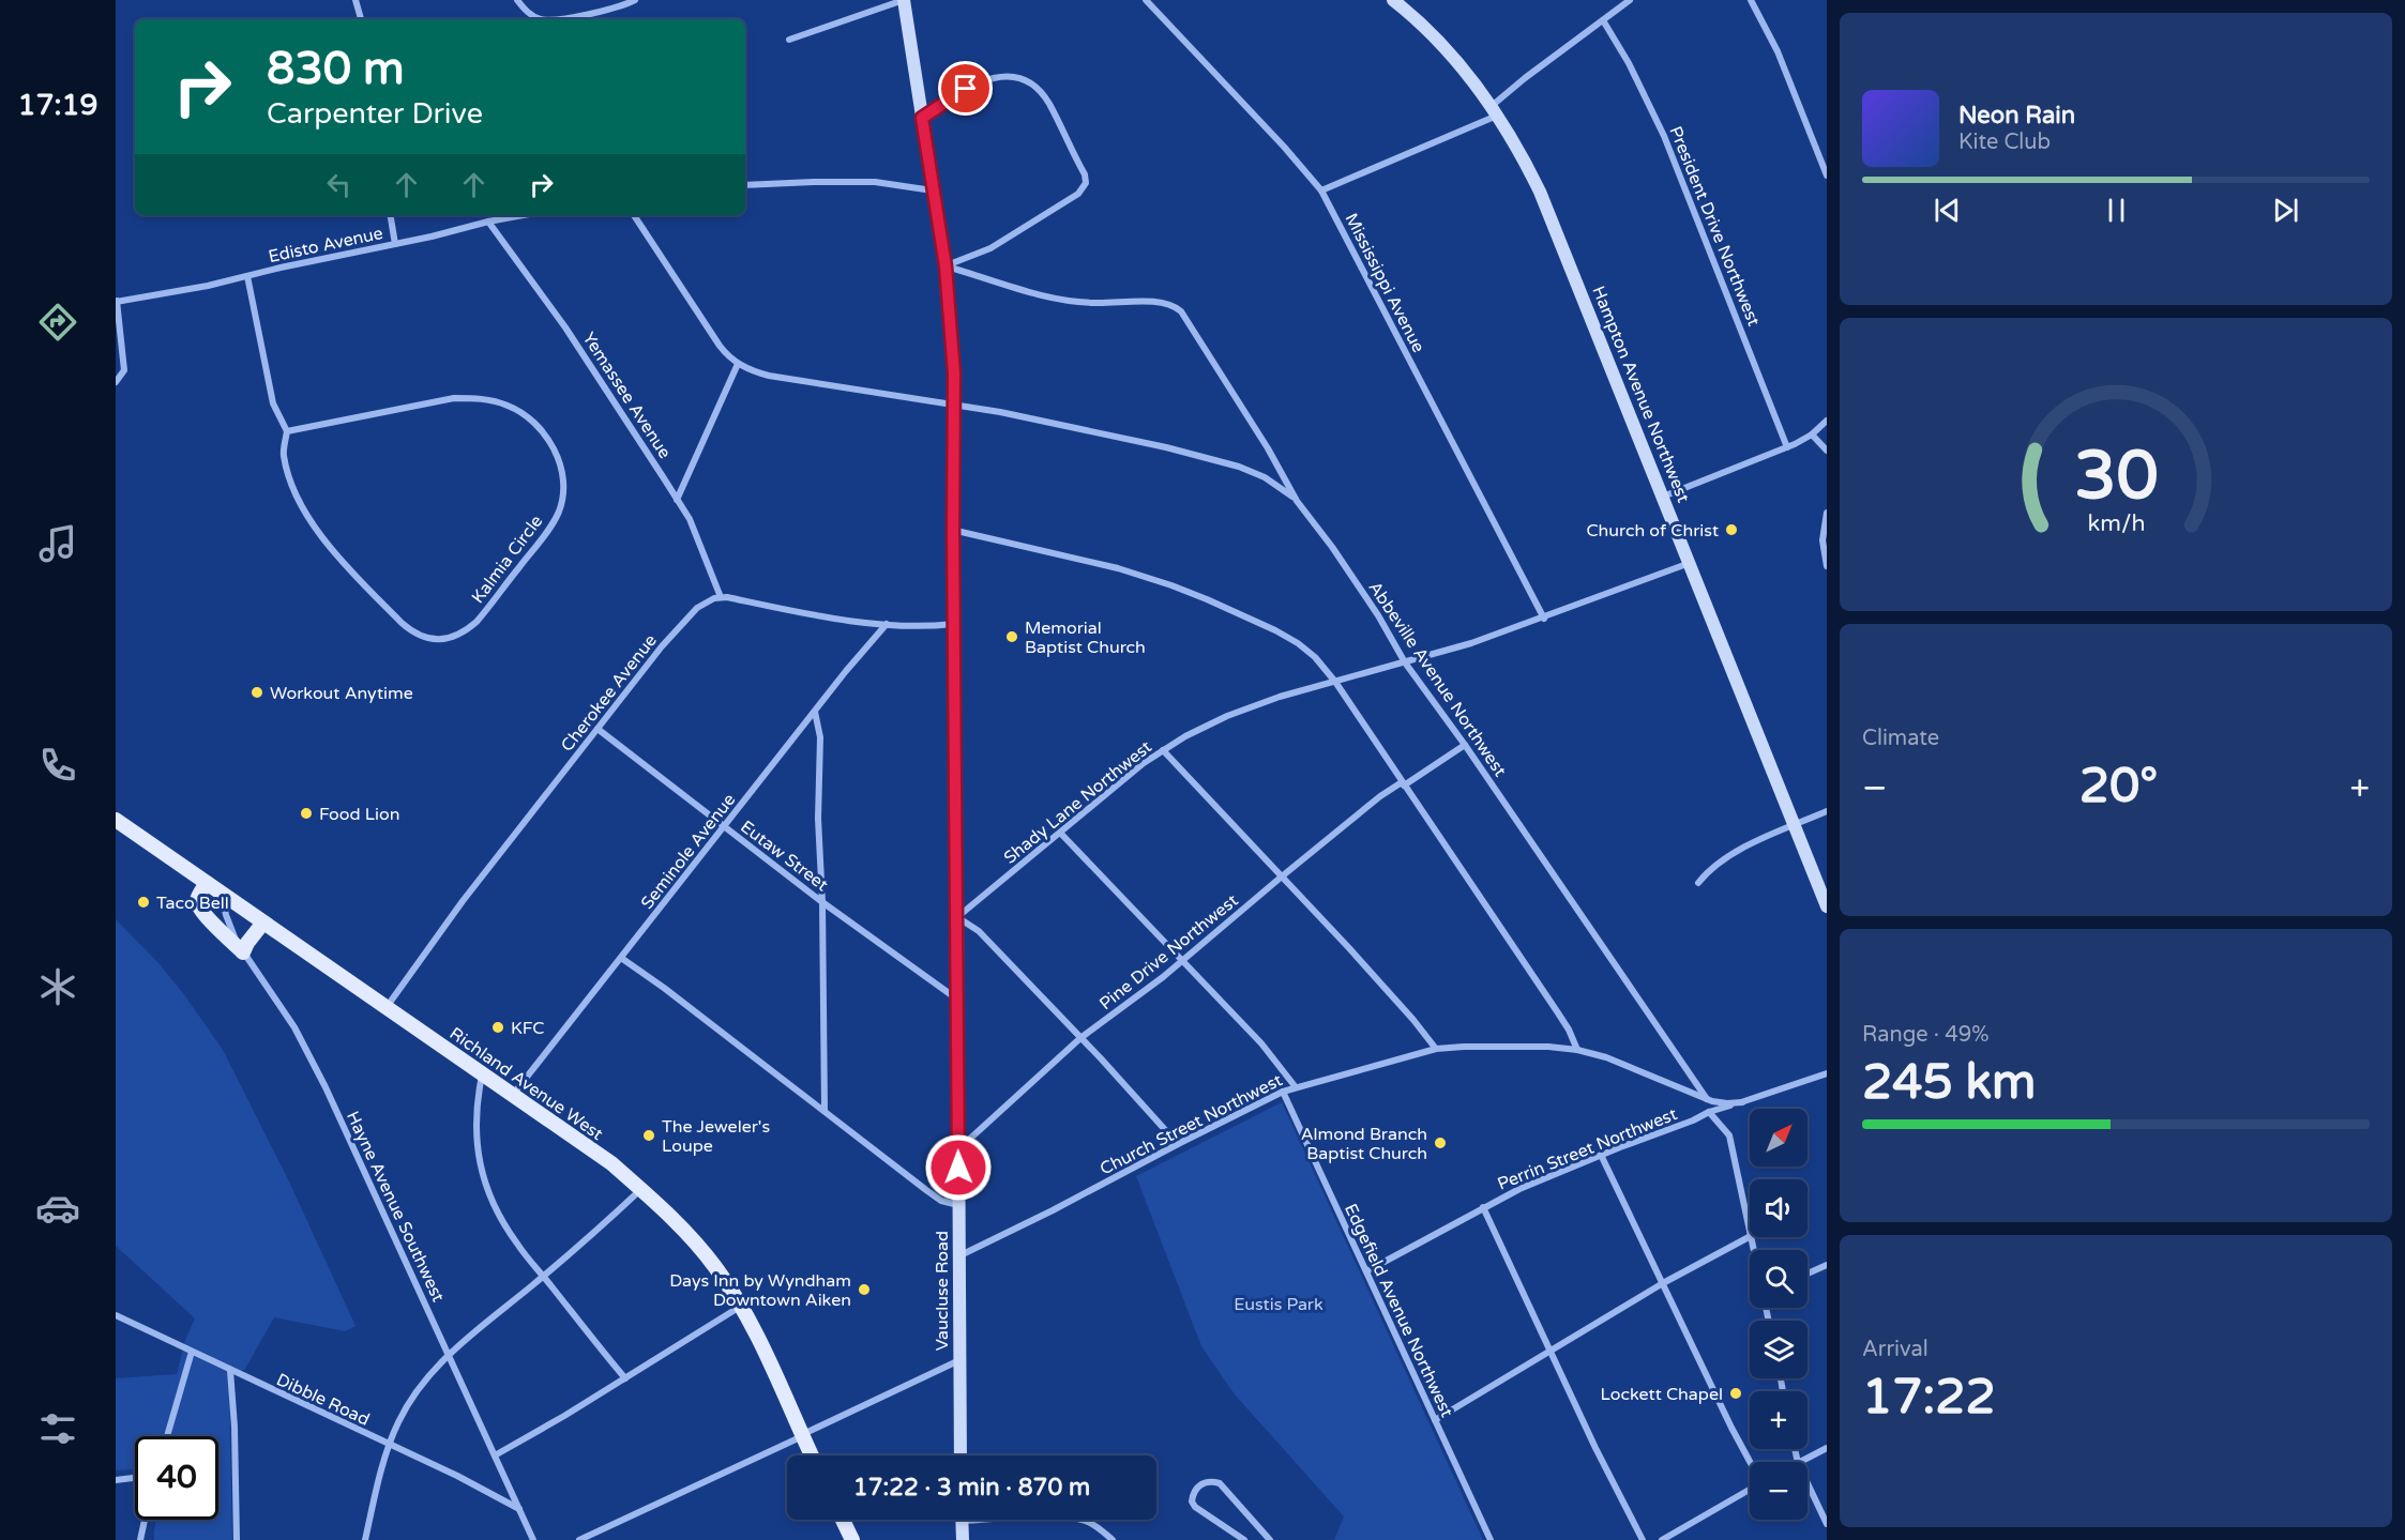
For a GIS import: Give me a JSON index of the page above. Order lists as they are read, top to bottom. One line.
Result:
{"streets":{"main road":["Richland Avenue West"],"street":["President Drive Northwest","Edisto Avenue","Mississippi Avenue","Hampton Avenue Northwest","Yemassee Avenue","Kalmia Circle","Abbeville Avenue Northwest","Cherokee Avenue","Shady Lane Northwest","Seminole Avenue","Eutaw Street","Pine Drive Northwest","Church Street Northwest","Perrin Street Northwest","Hayne Avenue Southwest","Vaucluse Road","Edgefield Avenue Northwest","Dibble Road"]},"crossings":[["Edisto Avenue","Yemassee Avenue"],["Edisto Avenue","Kalmia Circle"],["Mississippi Avenue","Shady Lane Northwest"],["Hampton Avenue Northwest","Shady Lane Northwest"],["Yemassee Avenue","Cherokee Avenue"],["Abbeville Avenue Northwest","Shady Lane Northwest"],["Abbeville Avenue Northwest","Pine Drive Northwest"],["Abbeville Avenue Northwest","Church Street Northwest"],["Abbeville Avenue Northwest","Vaucluse Road"],["Cherokee Avenue","Eutaw Street"],["Cherokee Avenue","Richland Avenue West"],["Shady Lane Northwest","Vaucluse Road"],["Seminole Avenue","Eutaw Street"],["Seminole Avenue","Richland Avenue West"],["Eutaw Street","Vaucluse Road"],["Pine Drive Northwest","Vaucluse Road"],["Richland Avenue West","Hayne Avenue Southwest"],["Church Street Northwest","Perrin Street Northwest"],["Church Street Northwest","Vaucluse Road"],["Church Street Northwest","Edgefield Avenue Northwest"],["Perrin Street Northwest","Edgefield Avenue Northwest"],["Hayne Avenue Southwest","Dibble Road"]],"parks":["Eustis Park"],"places":["Church of Christ","Memorial Baptist Church","Workout Anytime","Food Lion","Taco Bell","KFC","The Jeweler's Loupe","Almond Branch Baptist Church","Days Inn by Wyndham Downtown Aiken","Lockett Chapel"],"north":"top right","page":{"tabs":"17:19","turn":["830 m","Carpenter Drive"],"song":["Neon Rain","Kite Club"],"tile":["Climate",["Range · 49%","245 km"],["Arrival","17:22"]],"heat":["−","20°","+"],"map_buttons":["+","−"],"limit":"40","trip":"17:22 · 3 min · 870 m","gauge":["30","km/h"]}}
